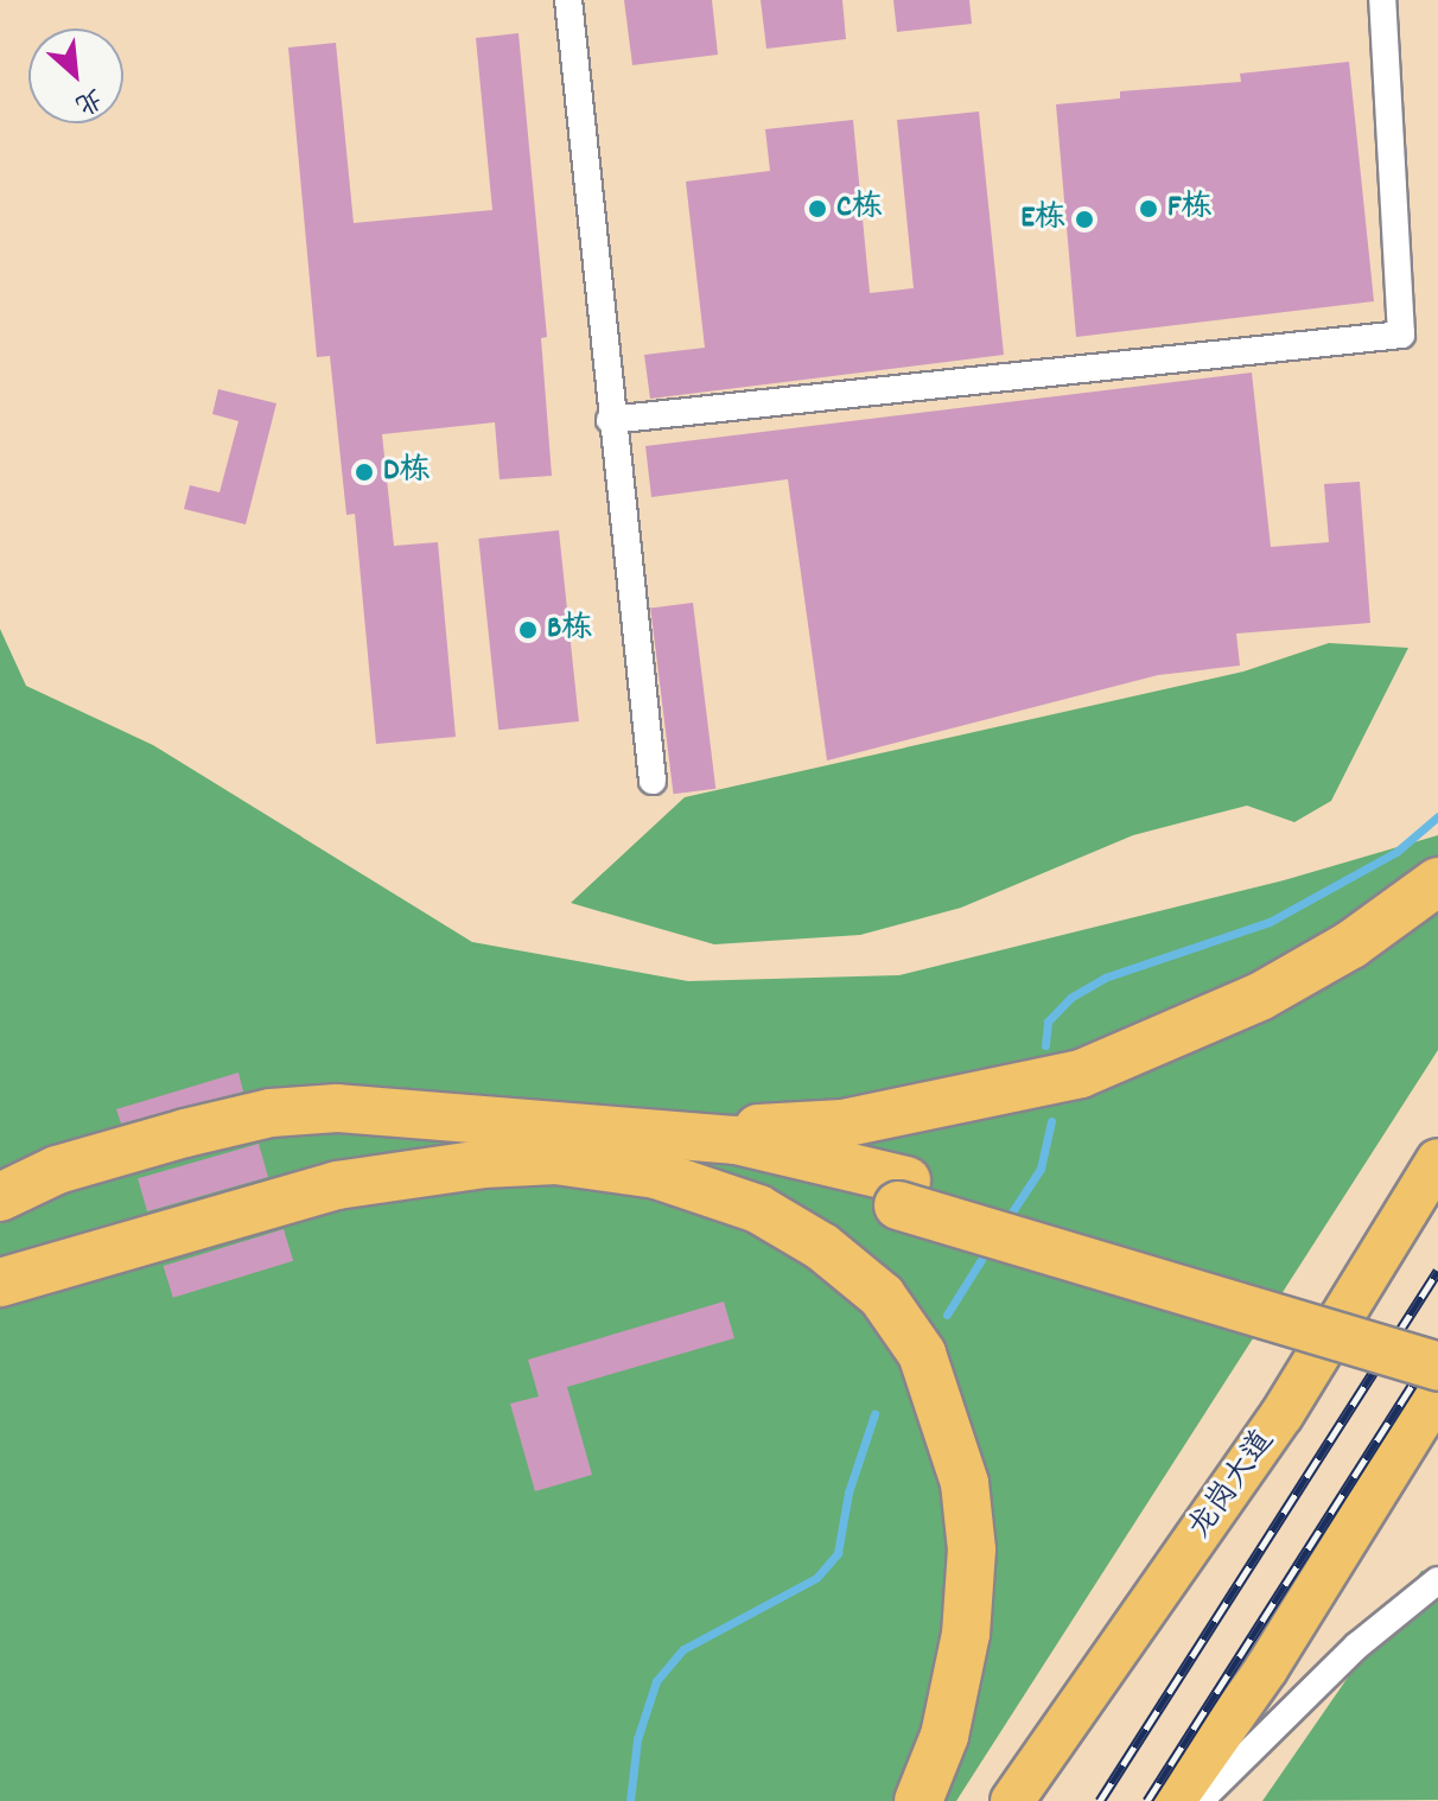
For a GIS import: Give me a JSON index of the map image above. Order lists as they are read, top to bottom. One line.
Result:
{"streets":{"highway":["龙岗大道"]},"places":["C栋","F栋","E栋","D栋","B栋"],"north":"bottom right"}
